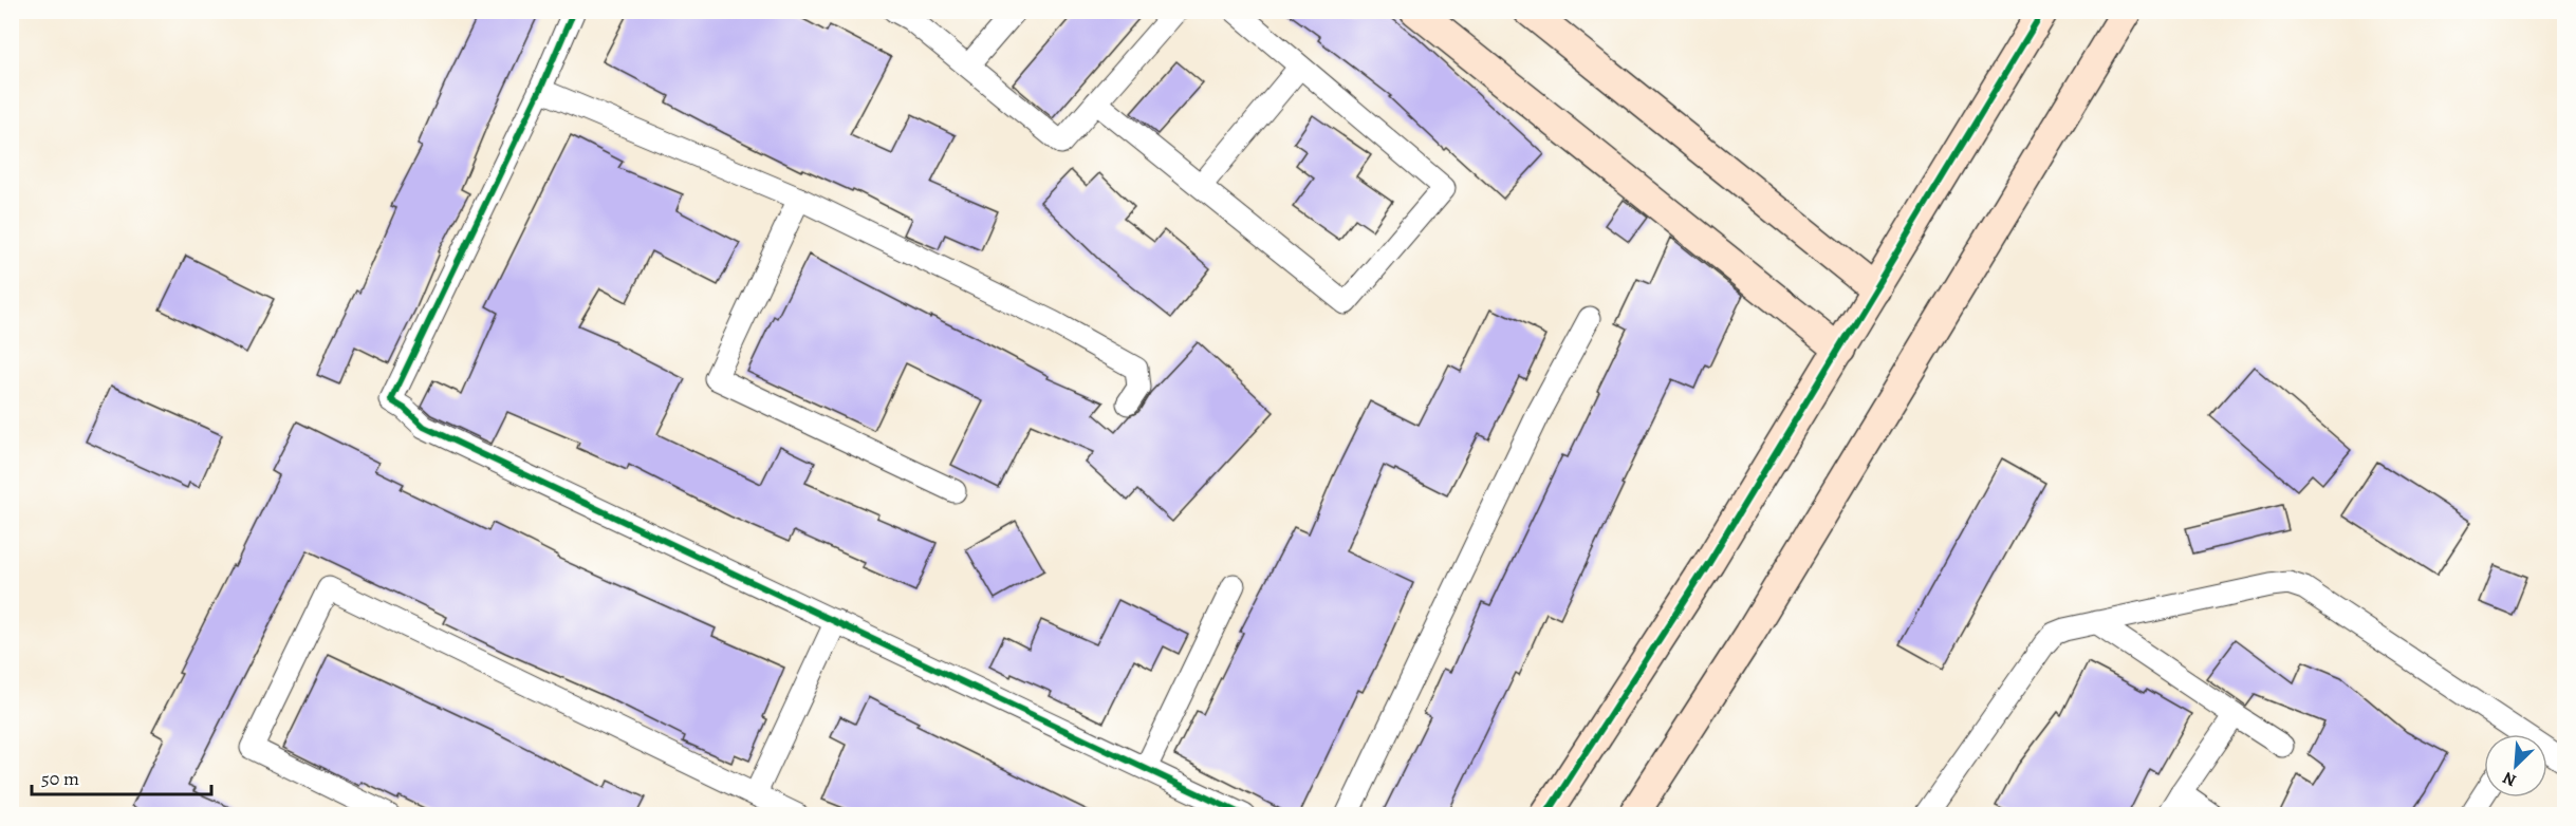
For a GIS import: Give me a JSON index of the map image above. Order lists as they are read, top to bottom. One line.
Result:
{"scale_bar":"50 m","north":"bottom left"}
